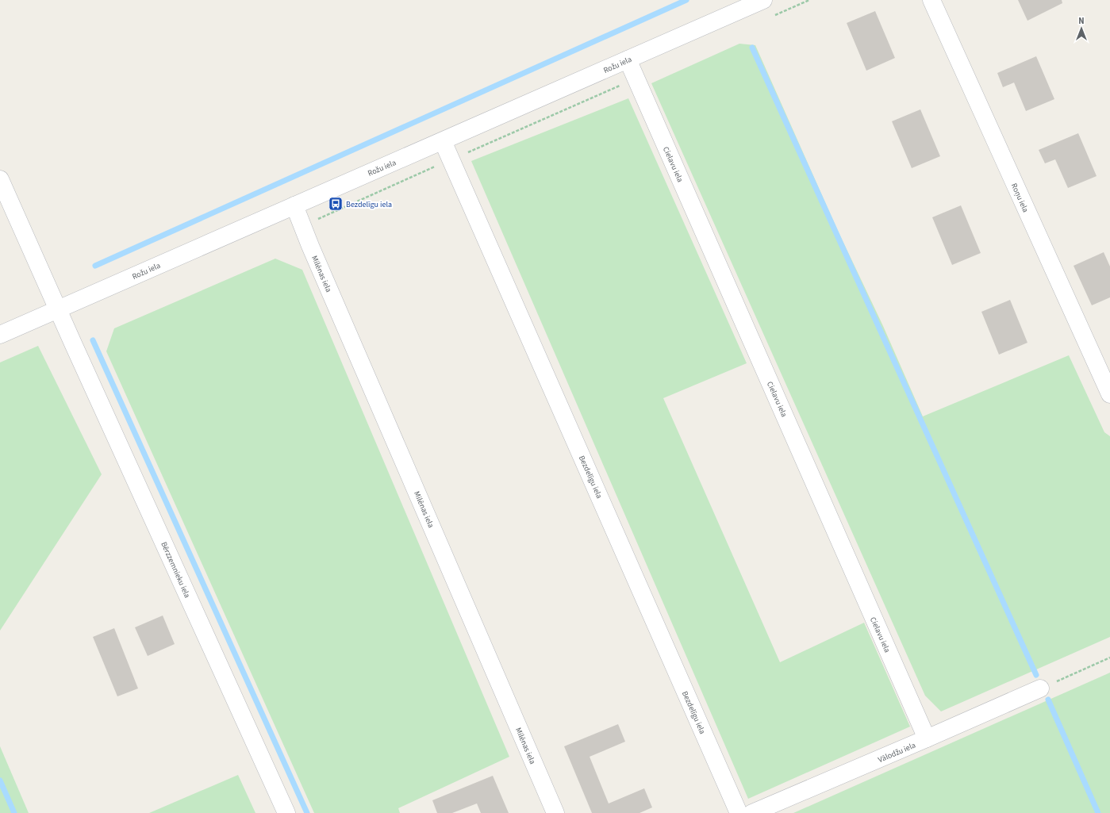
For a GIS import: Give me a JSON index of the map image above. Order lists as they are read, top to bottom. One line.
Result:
{"streets":{"street":["Rožu iela","Cielavu iela","Roņu iela","Milēnas iela","Bezdelīgu iela","Bērzzemnieku iela","Vālodžu iela"]},"crossings":[["Rožu iela","Cielavu iela"],["Rožu iela","Milēnas iela"],["Rožu iela","Bezdelīgu iela"],["Rožu iela","Bērzzemnieku iela"],["Cielavu iela","Vālodžu iela"]],"places":{"bus stop":["Bezdelīgu iela"]},"north":"top"}
